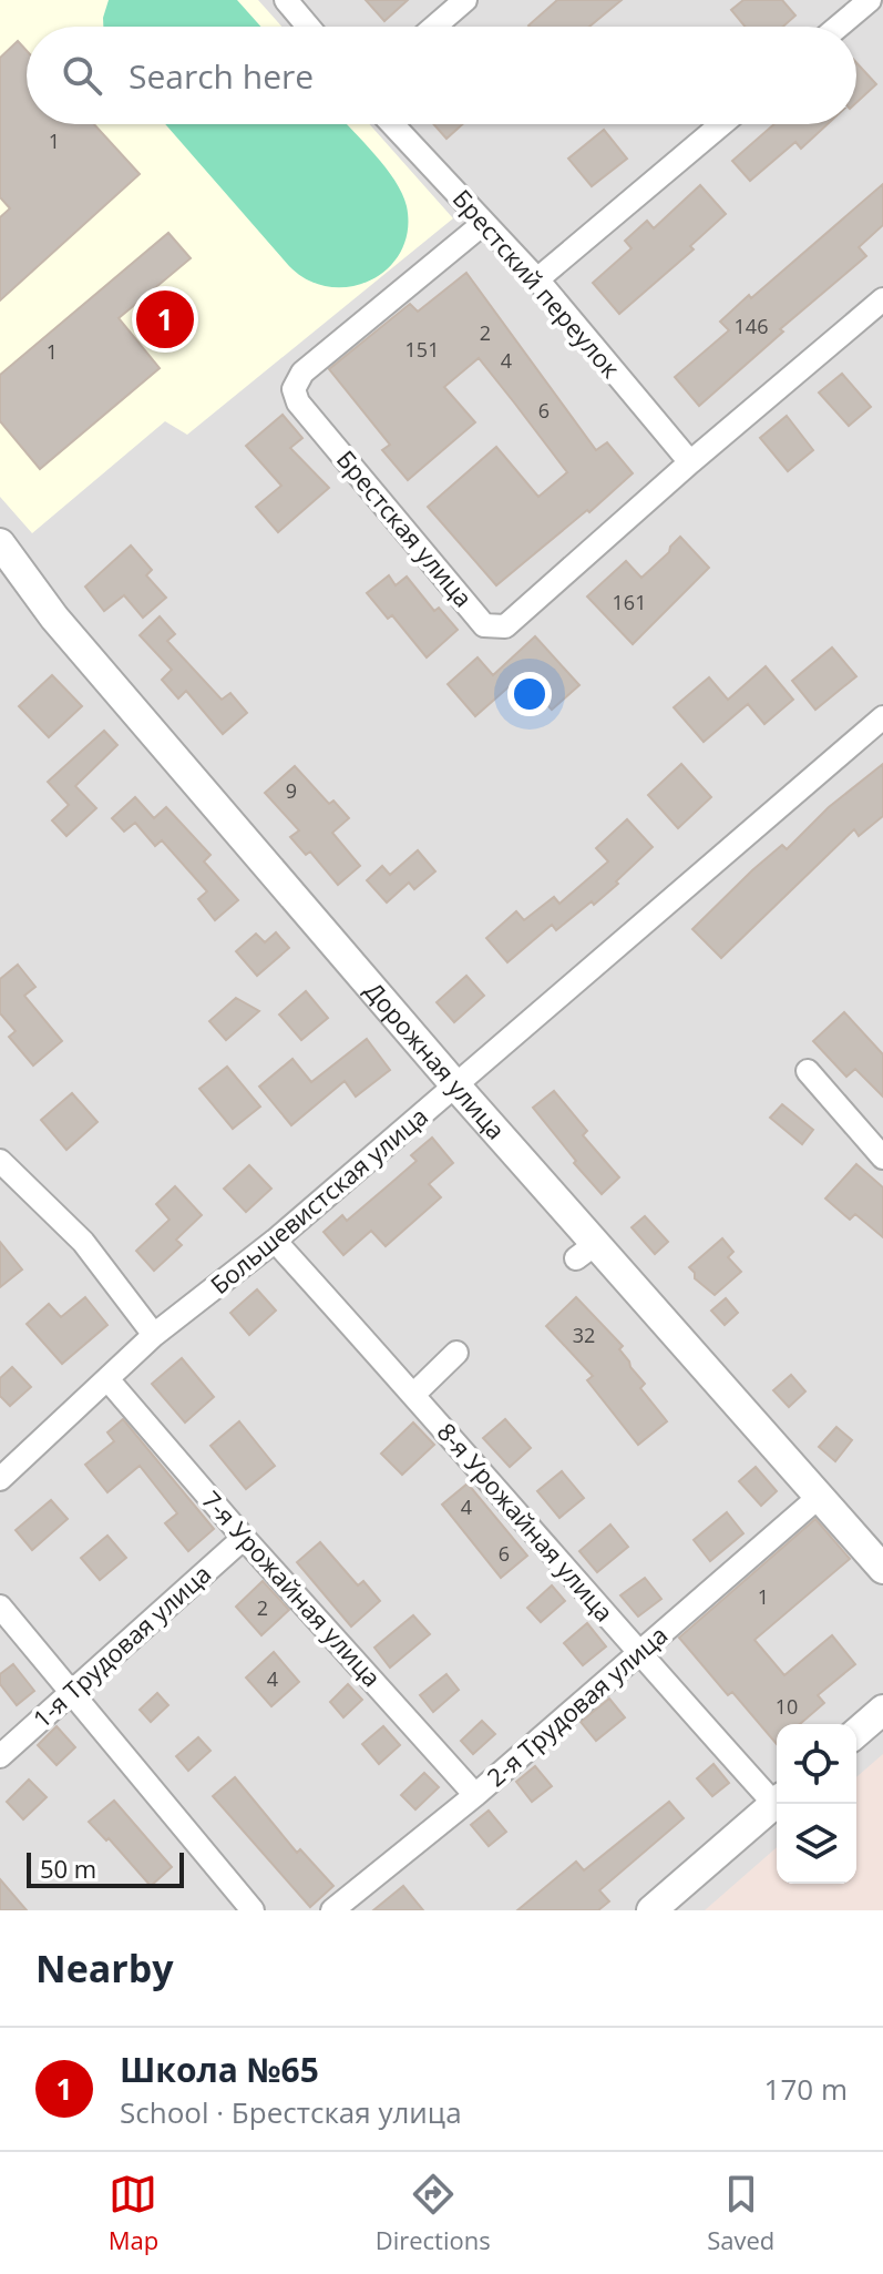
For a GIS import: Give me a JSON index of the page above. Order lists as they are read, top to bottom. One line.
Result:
{"streets":{"street":["Брестский переулок","Брестская улица","Дорожная улица","Большевистская улица","8-я Урожайная улица","7-я Урожайная улица","1-я Трудовая улица","2-я Трудовая улица"]},"crossings":[["Брестский переулок","Брестская улица"],["Дорожная улица","Большевистская улица"],["Дорожная улица","2-я Трудовая улица"],["Большевистская улица","8-я Урожайная улица"],["Большевистская улица","7-я Урожайная улица"],["8-я Урожайная улица","2-я Трудовая улица"],["7-я Урожайная улица","1-я Трудовая улица"],["7-я Урожайная улица","2-я Трудовая улица"]],"house_numbers":["1","146","2","151","1","4","6","161","9","32","4","6","1","2","4","10"],"scale_bar":"50 m","page":{"search":"Search here","pins":"1","scale":"50 m","heading":"Nearby","list":[{"mark":"1","name":"Школа №65","note":"School · Брестская улица","value":"170 m"}],"nav":["Map","Directions","Saved"]}}
